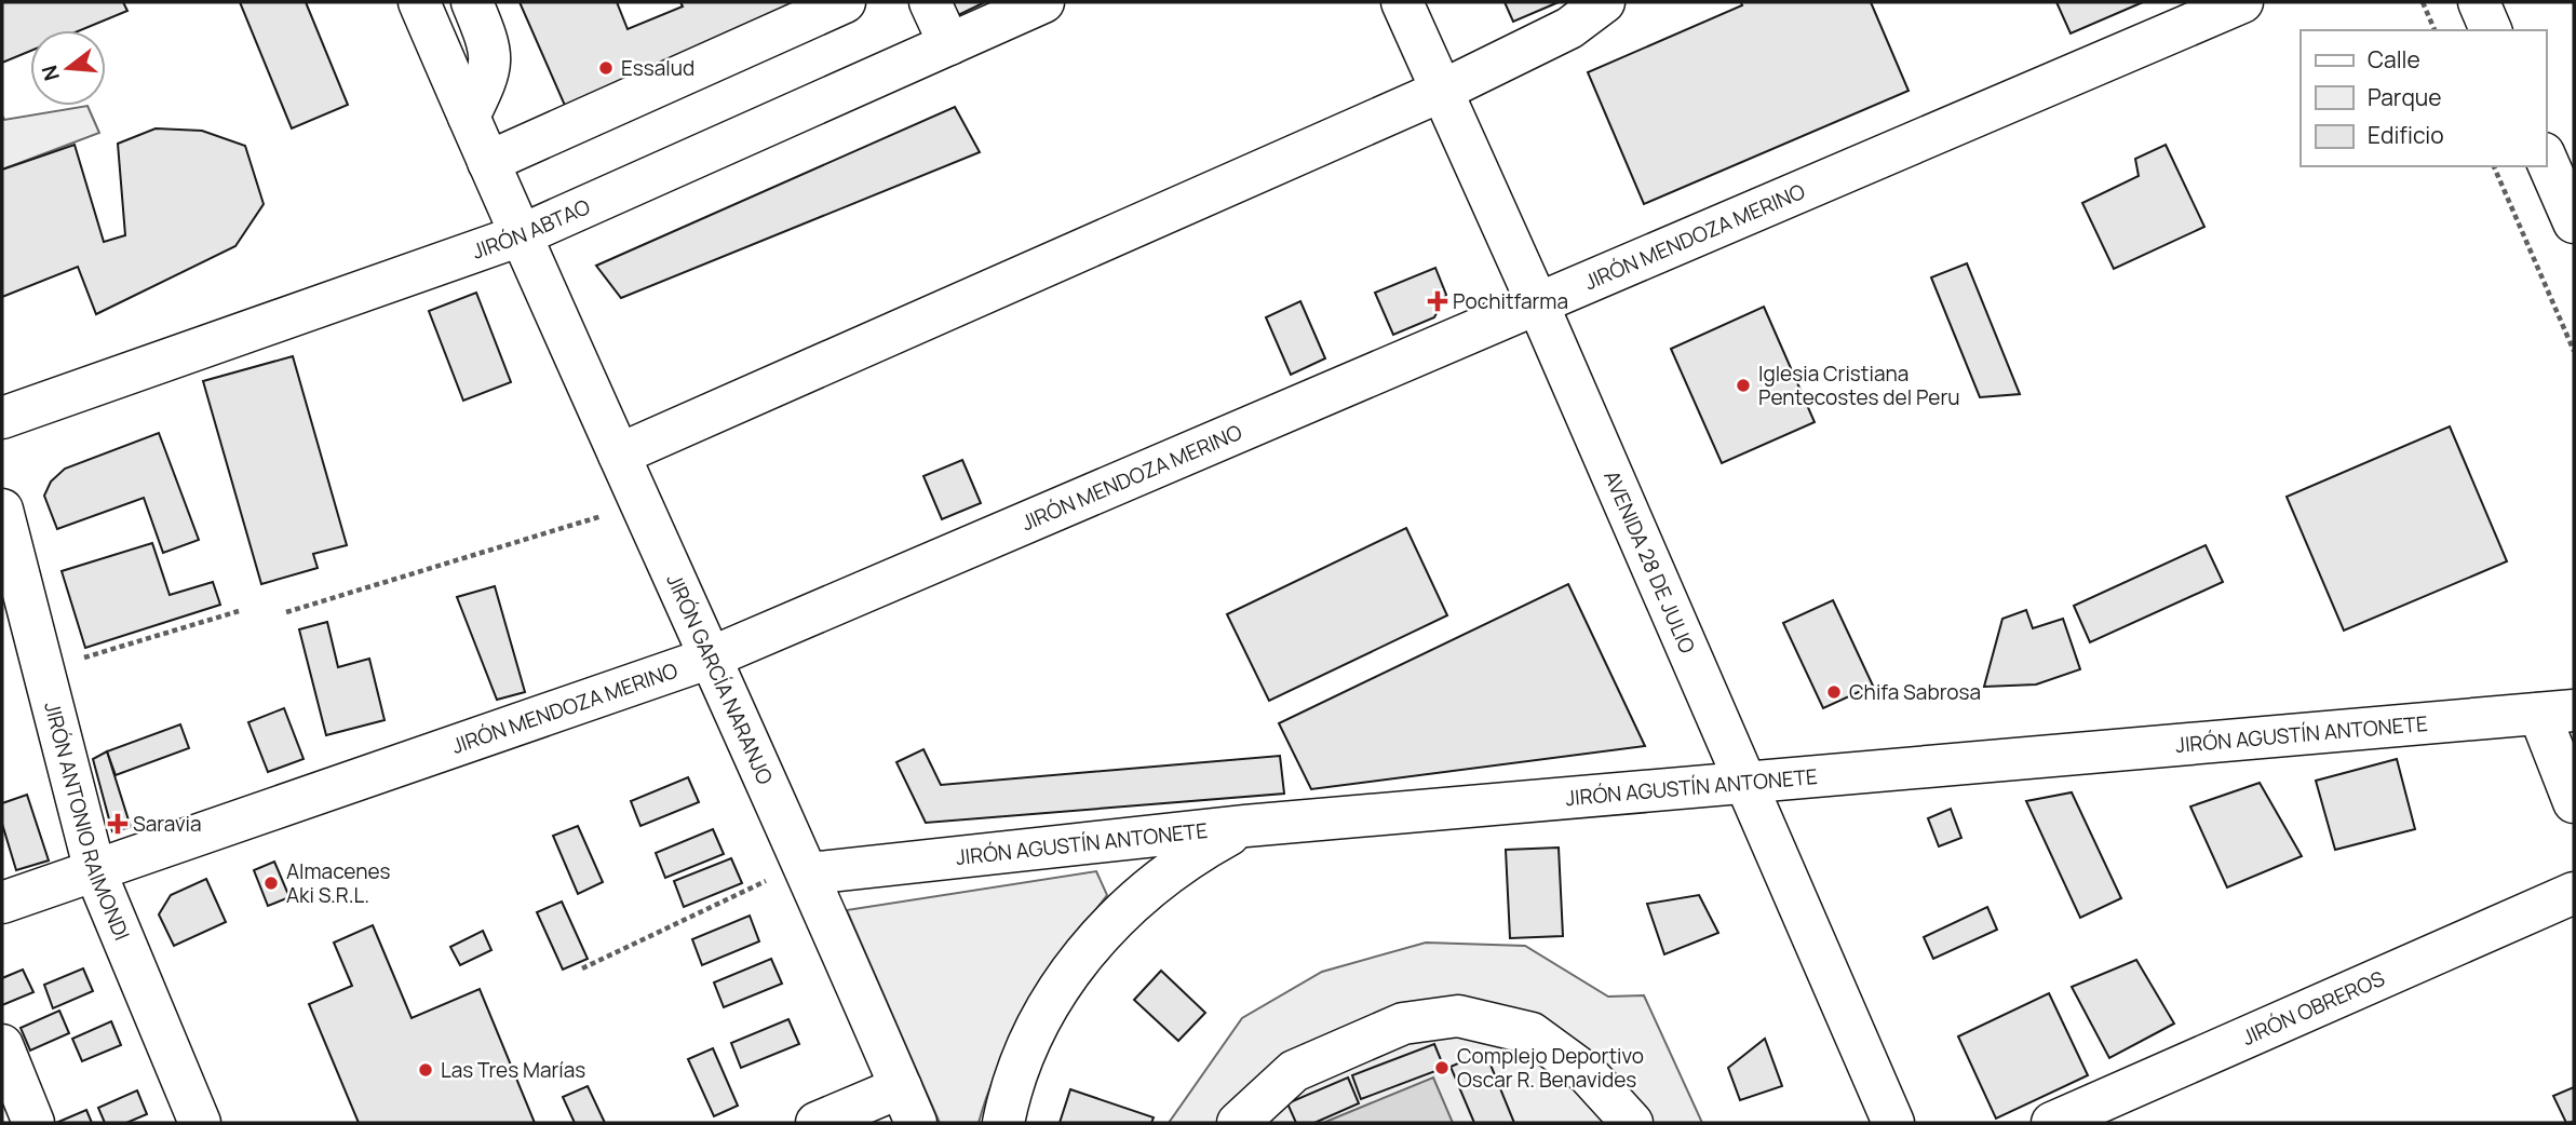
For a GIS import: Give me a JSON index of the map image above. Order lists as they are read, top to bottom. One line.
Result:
{"streets":{"street":["JIRÓN ABTAO","JIRÓN MENDOZA MERINO","AVENIDA 28 DE JULIO","JIRÓN GARCÍA NARANJO","JIRÓN AGUSTÍN ANTONETE","JIRÓN ANTONIO RAIMONDI","JIRÓN OBREROS"]},"crossings":[["JIRÓN ABTAO","JIRÓN GARCÍA NARANJO"],["JIRÓN MENDOZA MERINO","AVENIDA 28 DE JULIO"],["JIRÓN MENDOZA MERINO","JIRÓN GARCÍA NARANJO"],["JIRÓN MENDOZA MERINO","JIRÓN ANTONIO RAIMONDI"],["AVENIDA 28 DE JULIO","JIRÓN AGUSTÍN ANTONETE"],["JIRÓN GARCÍA NARANJO","JIRÓN AGUSTÍN ANTONETE"]],"places":{"other":["Essalud","Iglesia Cristiana Pentecostes del Peru","Chifa Sabrosa","Almacenes Aki S.R.L.","Complejo Deportivo Oscar R. Benavides","Las Tres Marías"],"health":["Pochitfarma","Saravia"]},"legend":["Calle","Parque","Edificio"],"north":"left"}
